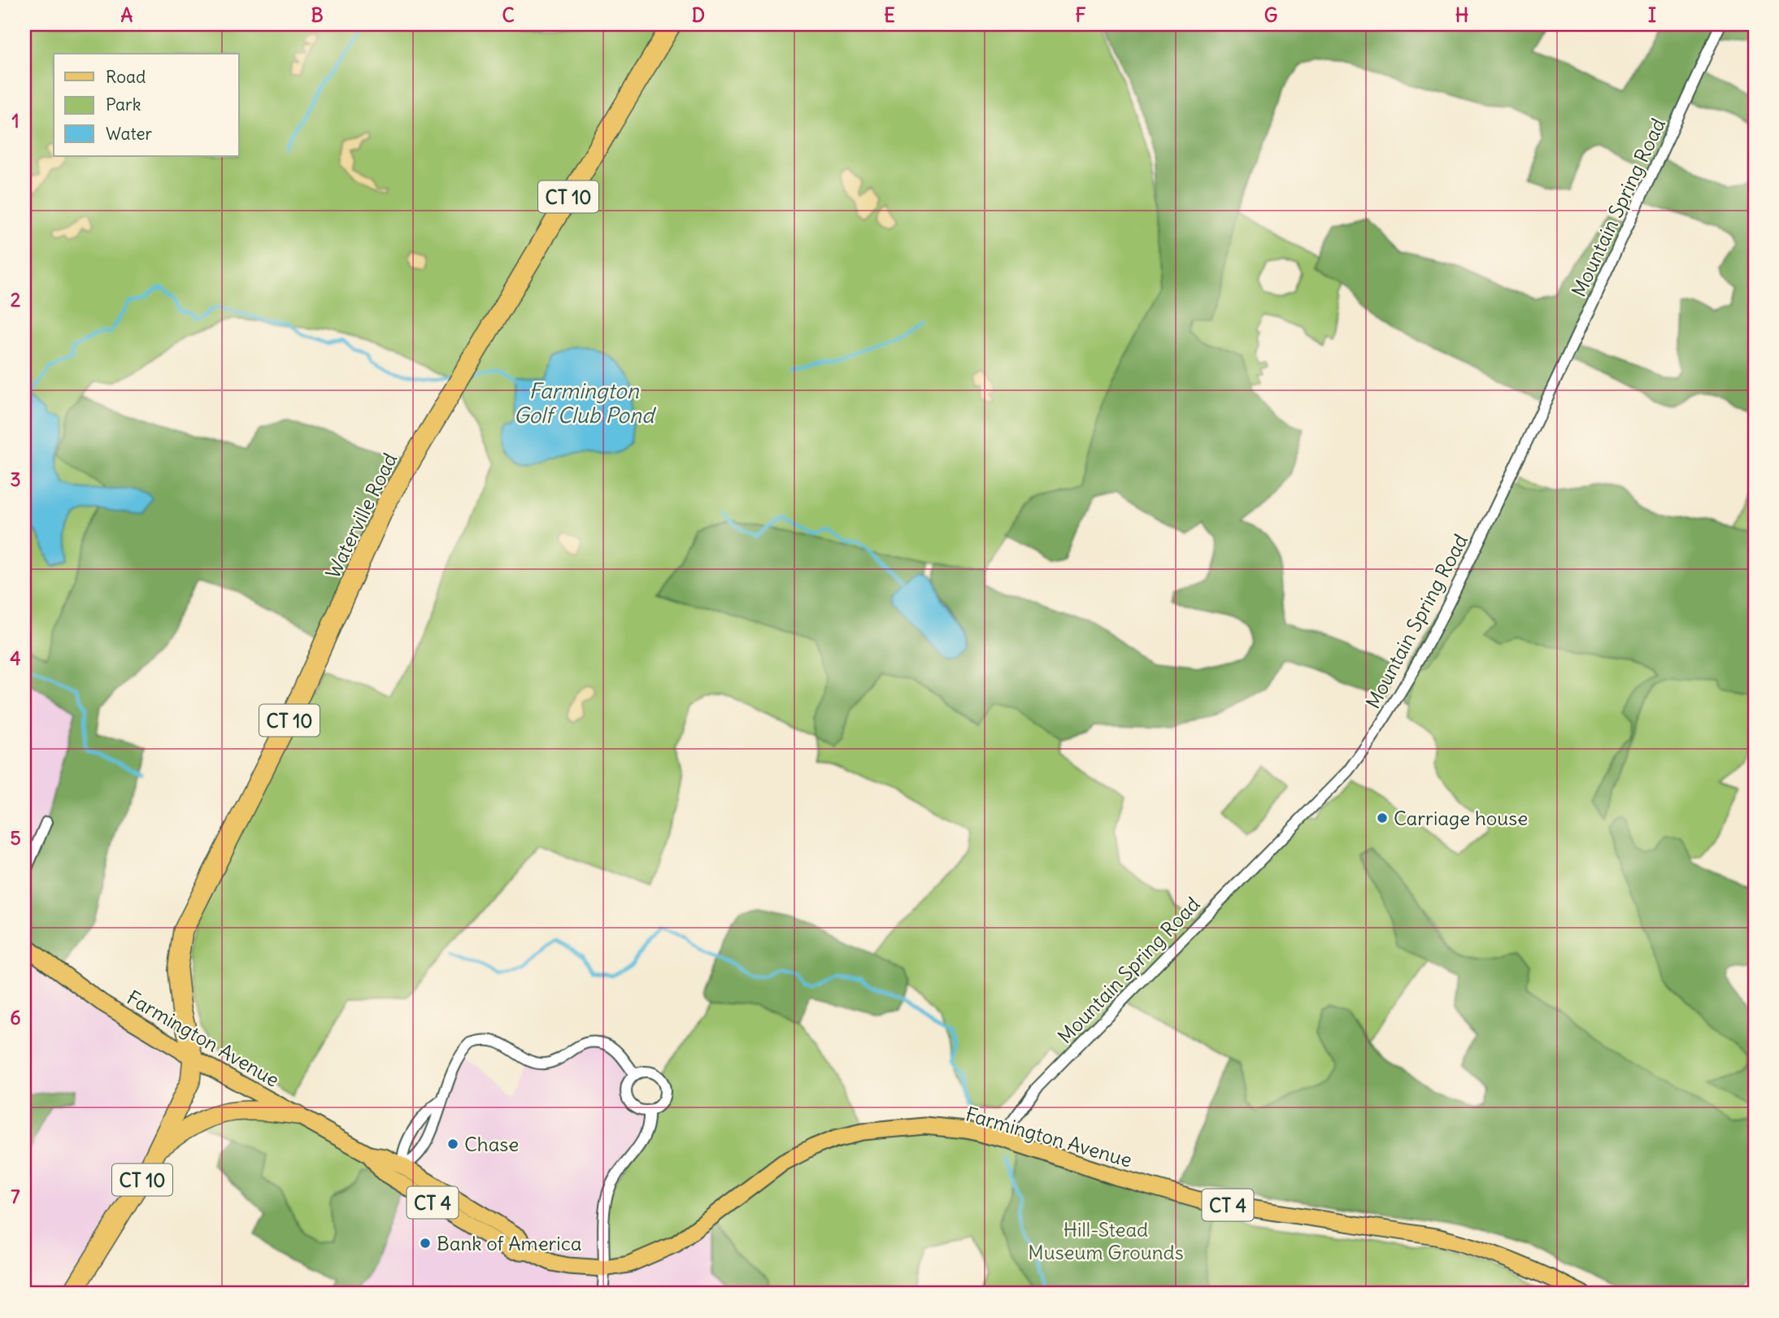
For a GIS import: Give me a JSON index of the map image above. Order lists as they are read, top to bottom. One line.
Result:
{"streets":{"highway":["CT 10","Waterville Road"],"main road":["Farmington Avenue","CT 4"],"street":["Mountain Spring Road"]},"crossings":[["CT 10","Waterville Road"],["CT 10","Farmington Avenue"],["Mountain Spring Road","Farmington Avenue"],["Waterville Road","Farmington Avenue"]],"water":["Farmington Golf Club Pond"],"parks":["Hill-Stead Museum Grounds"],"places":["Carriage house","Chase","Bank of America"],"legend":["Road","Park","Water"],"grid":{"columns":["A","B","C","D","E","F","G","H","I"],"rows":["1","2","3","4","5","6","7"]}}
